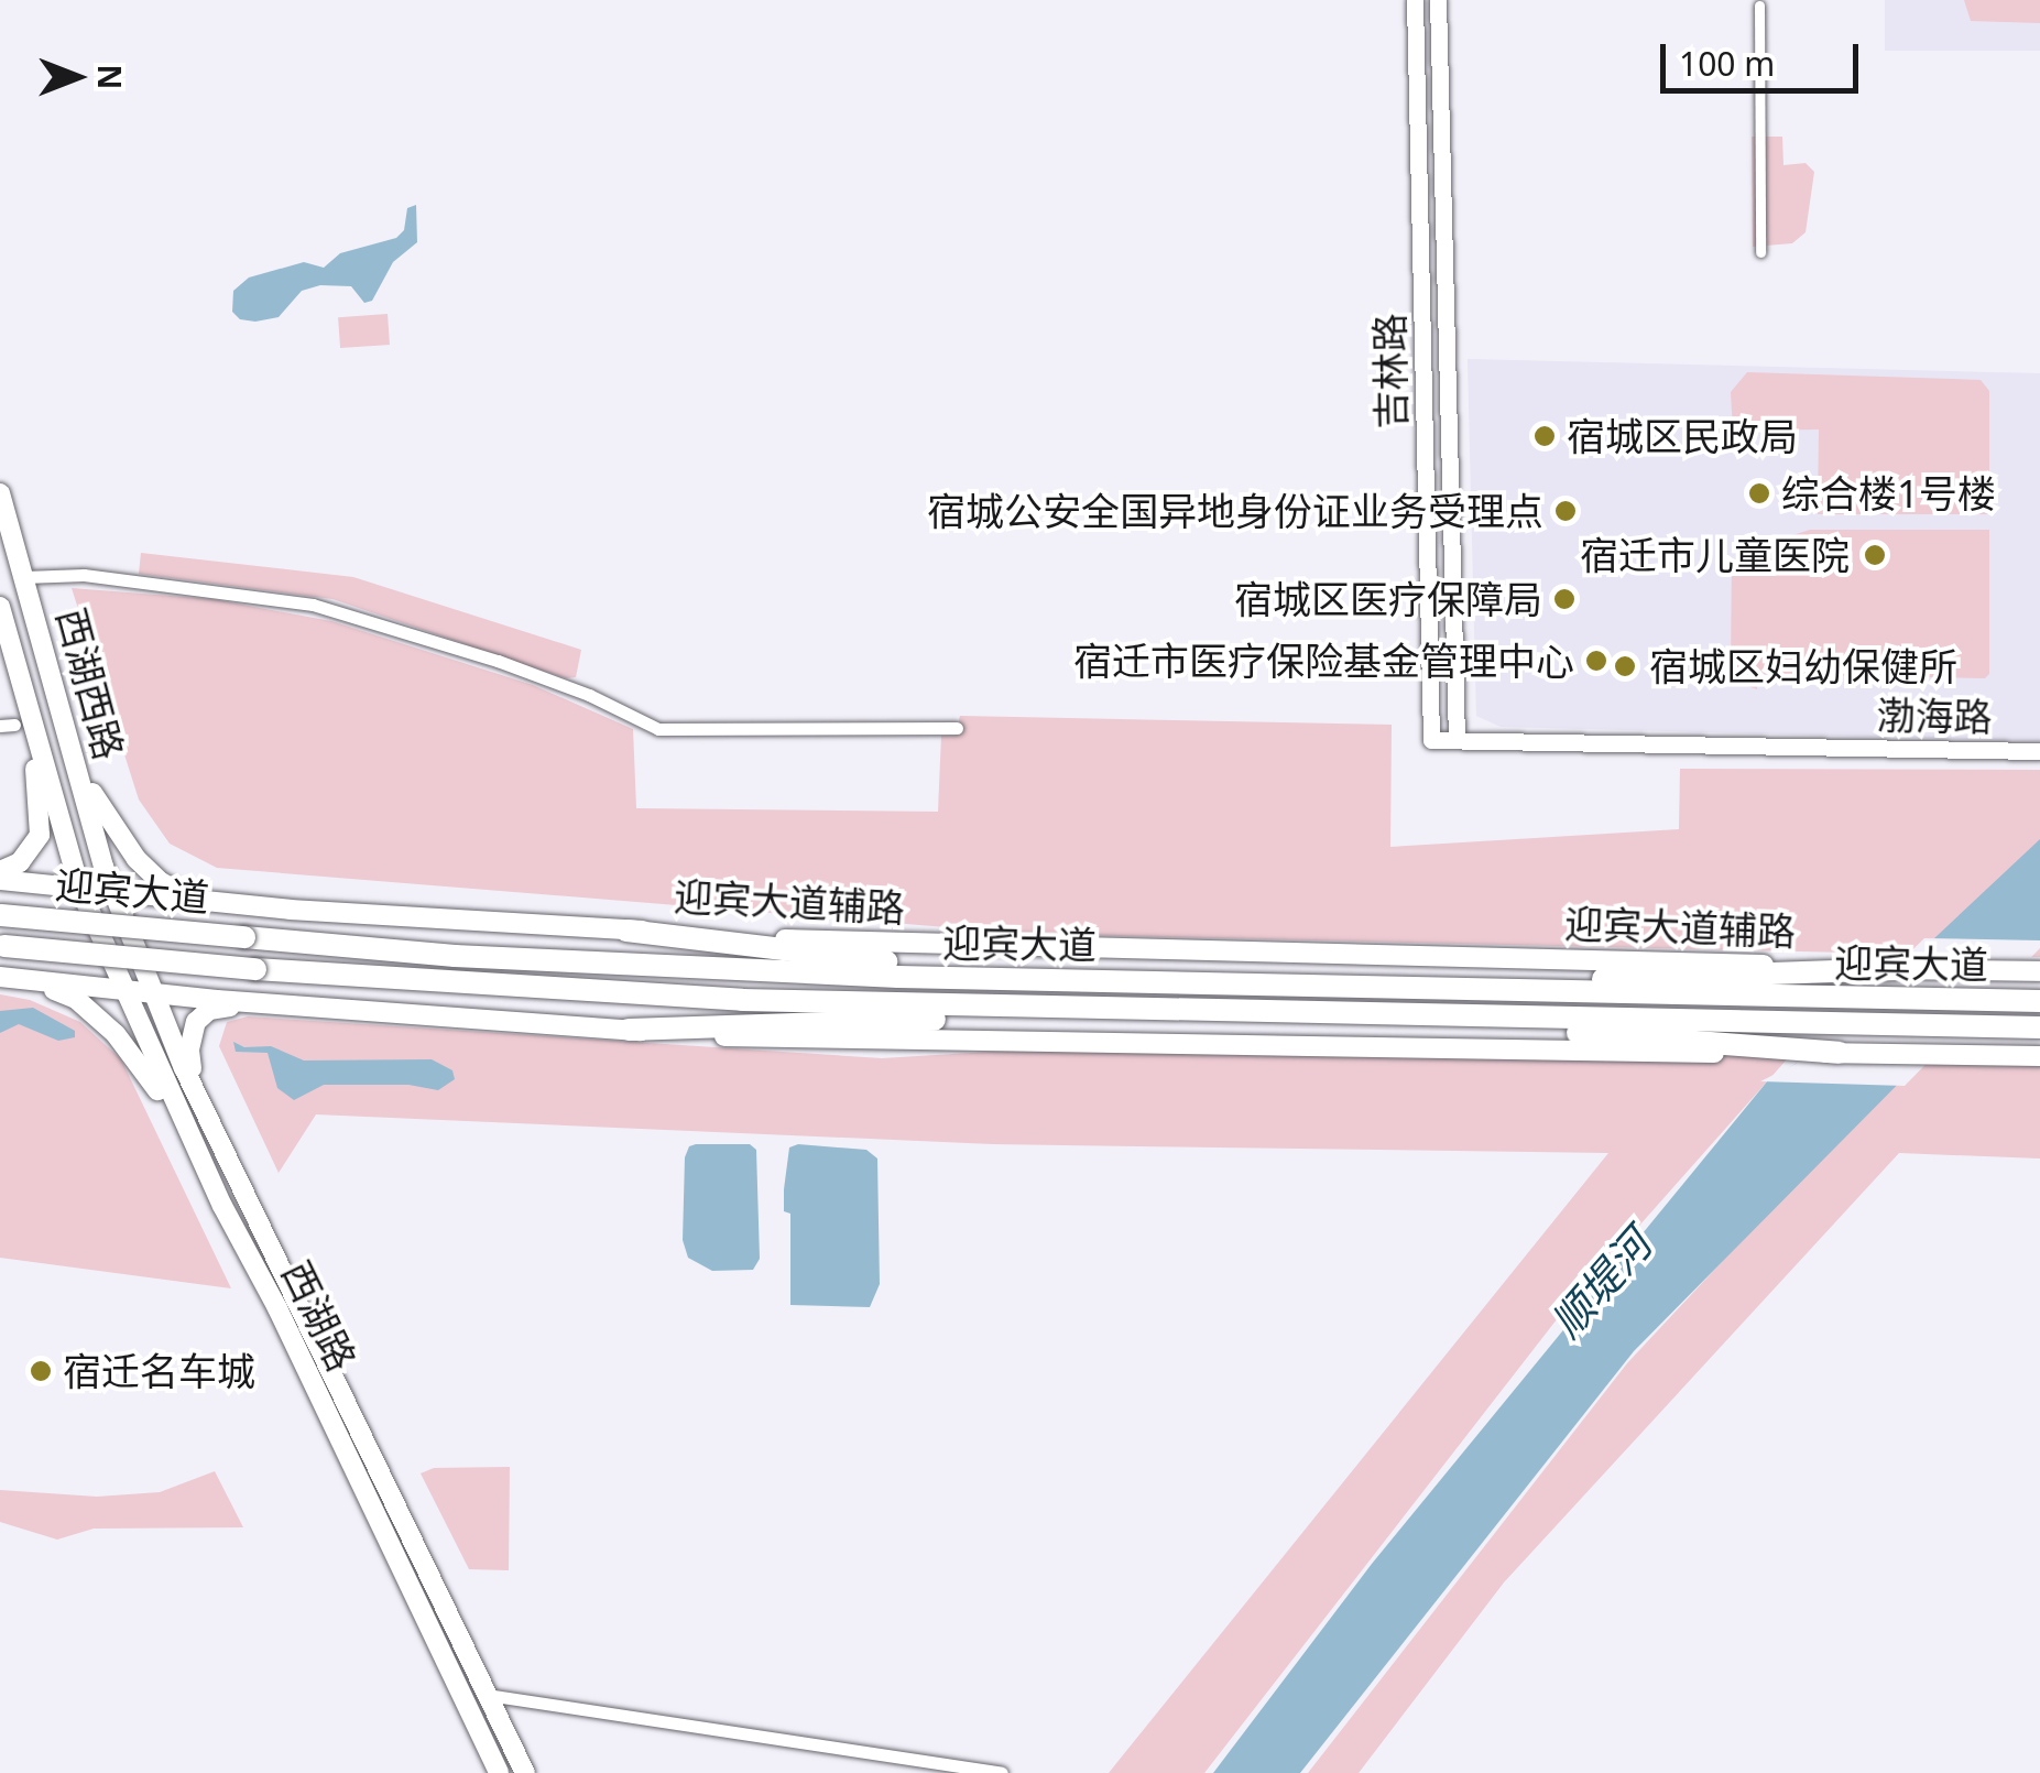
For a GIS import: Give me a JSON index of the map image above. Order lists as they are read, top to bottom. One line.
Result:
{"streets":{"highway":["迎宾大道"],"main road":["西湖西路","迎宾大道辅路","西湖路"],"street":["吉林路","渤海路"]},"crossings":[["吉林路","渤海路"],["西湖西路","迎宾大道辅路"],["西湖西路","西湖路"],["迎宾大道辅路","西湖路"]],"water":["顺堤河"],"places":["宿城区民政局","综合楼1号楼","宿城公安全国异地身份证业务受理点","宿迁市儿童医院","宿城区医疗保障局","宿迁市医疗保险基金管理中心","宿城区妇幼保健所","宿迁名车城"],"scale_bar":"100 m","north":"right"}
